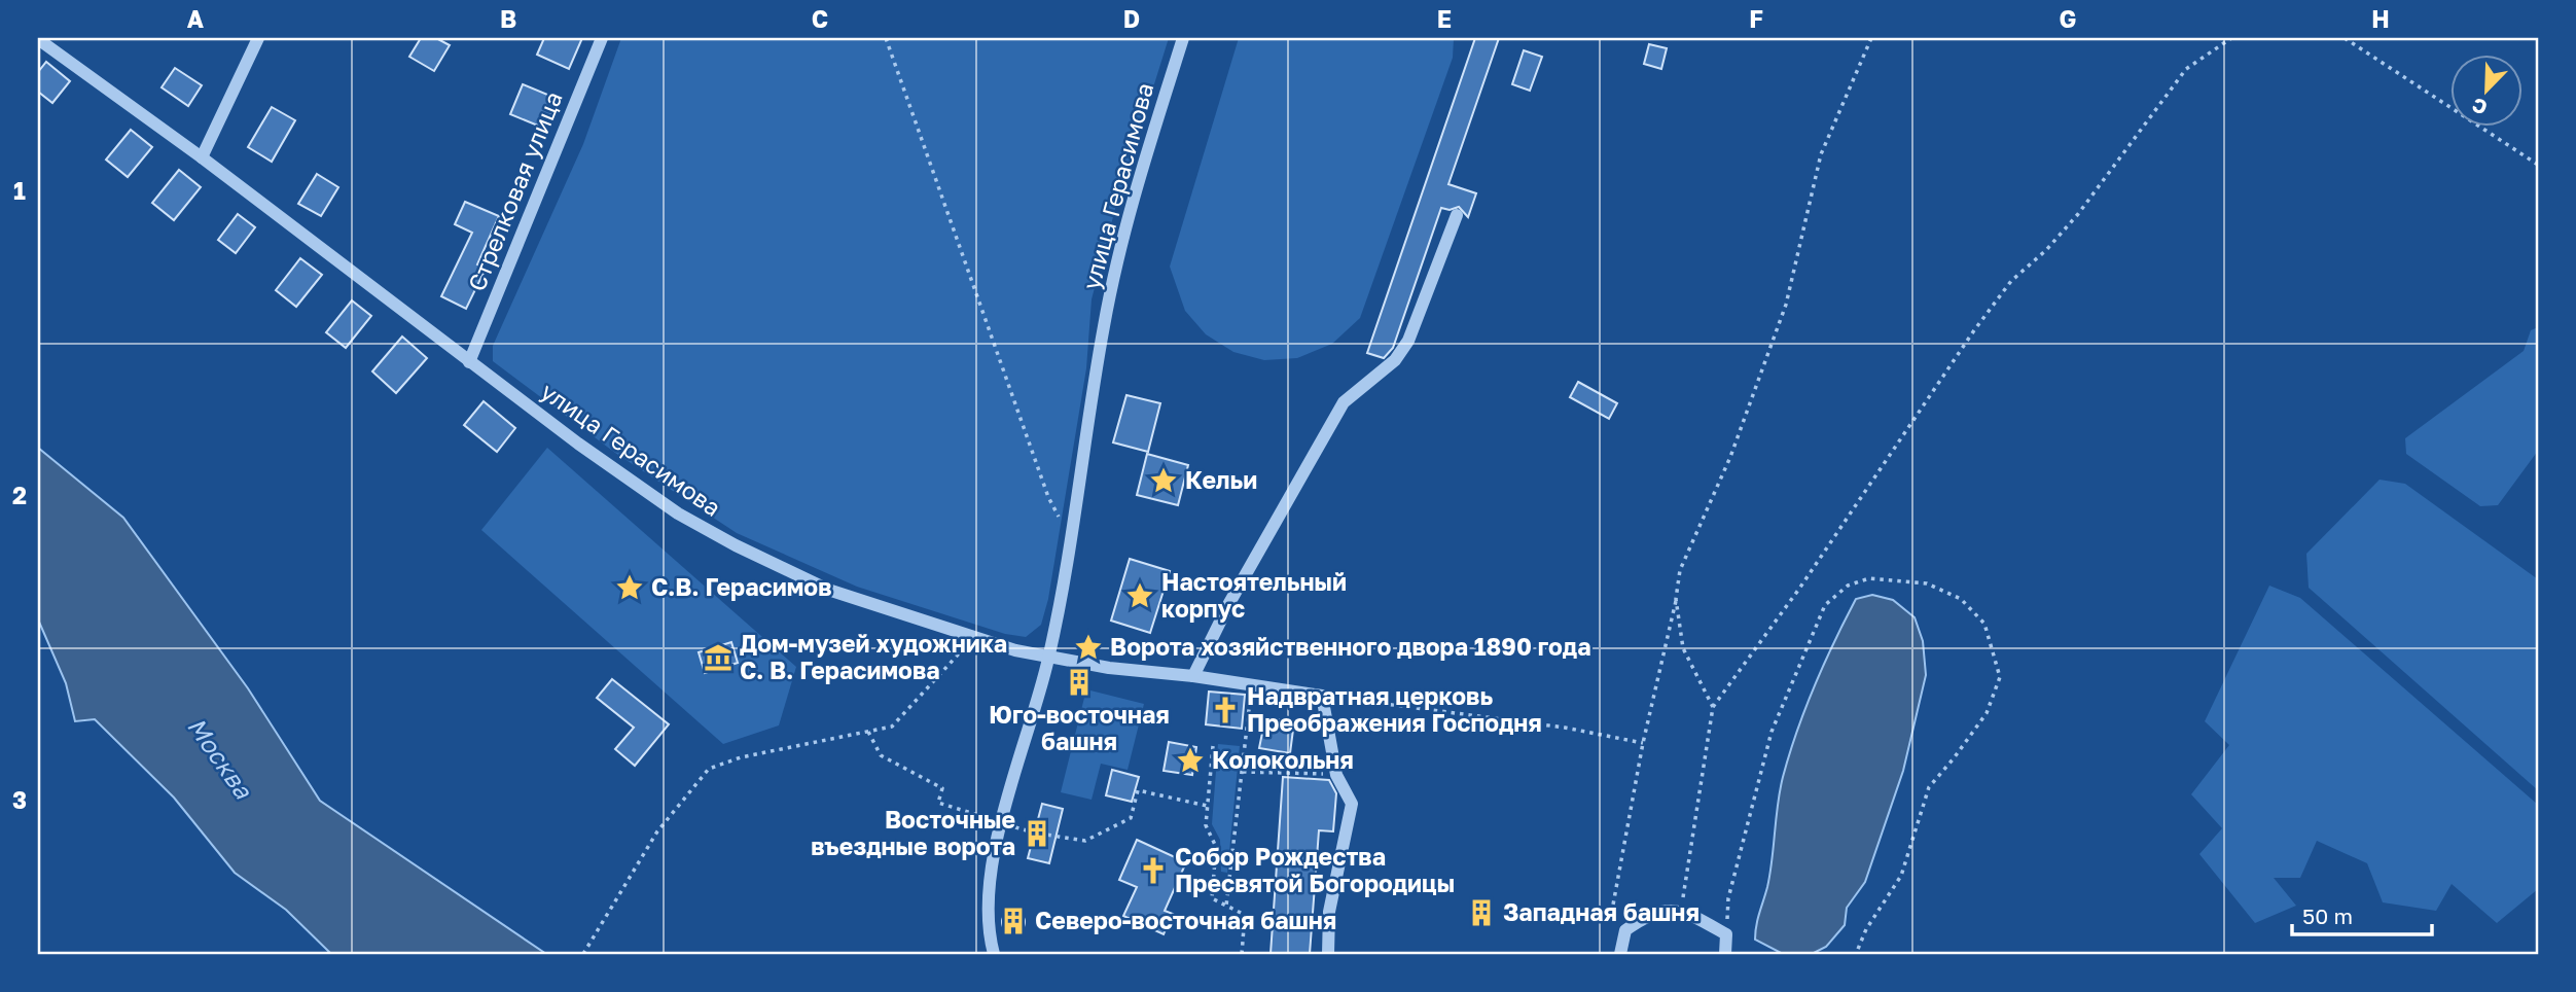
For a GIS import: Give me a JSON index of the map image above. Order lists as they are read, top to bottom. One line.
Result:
{"streets":{"street":["улица Герасимова","Стрелковая улица"]},"crossings":[["улица Герасимова","Стрелковая улица"]],"water":["Москва"],"places":{"place":["Кельи","С.В. Герасимов","Настоятельный корпус","Ворота хозяйственного двора 1890 года","Колокольня"],"museum":["Дом-музей художника С. В. Герасимова"],"building":["Юго-восточная башня","Восточные въездные ворота","Западная башня","Северо-восточная башня"],"church":["Надвратная церковь Преображения Господня","Собор Рождества Пресвятой Богородицы"]},"scale_bar":"50 m","north":"bottom left","grid":{"columns":["A","B","C","D","E","F","G","H"],"rows":["1","2","3"]}}
